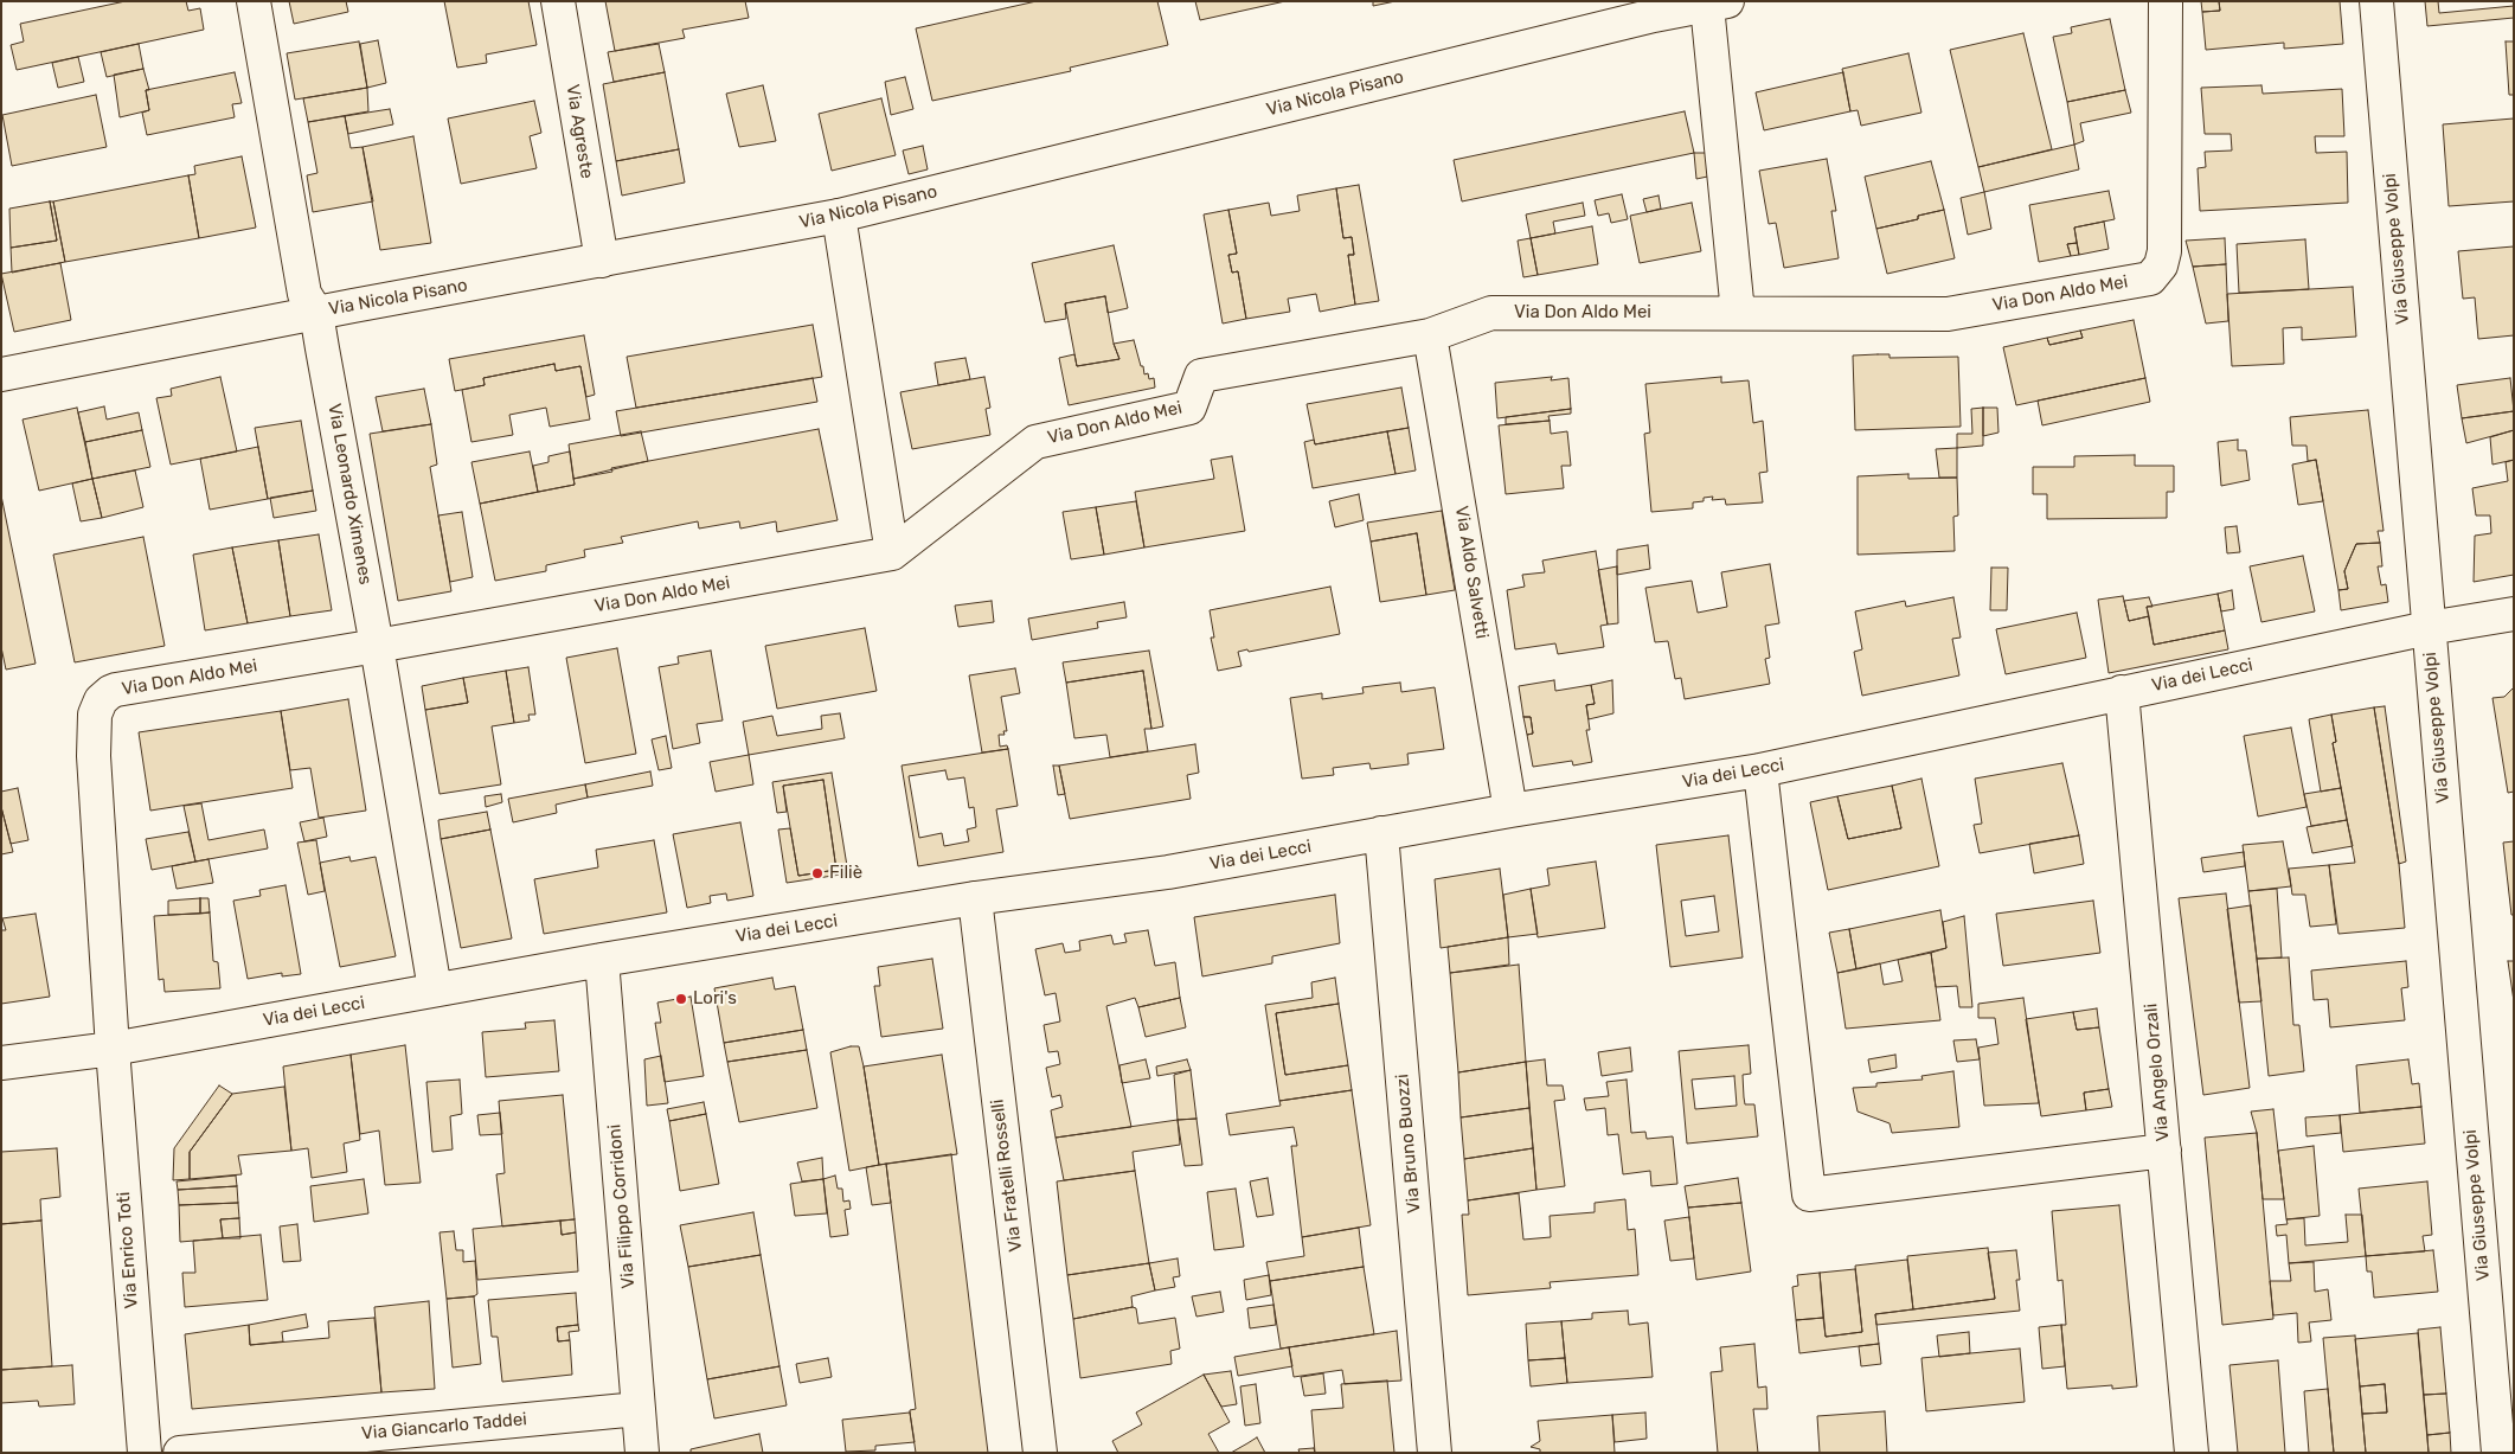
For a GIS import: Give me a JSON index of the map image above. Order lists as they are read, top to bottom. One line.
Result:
{"streets":{"street":["Via Nicola Pisano","Via Agreste","Via Giuseppe Volpi","Via Don Aldo Mei","Via Leonardo Ximenes","Via Aldo Salvetti","Via dei Lecci","Via Angelo Orzali","Via Bruno Buozzi","Via Fratelli Rosselli","Via Filippo Corridoni","Via Enrico Toti","Via Giancarlo Taddei"]},"crossings":[["Via Nicola Pisano","Via Agreste"],["Via Nicola Pisano","Via Leonardo Ximenes"],["Via Giuseppe Volpi","Via dei Lecci"],["Via Don Aldo Mei","Via Leonardo Ximenes"],["Via Don Aldo Mei","Via Aldo Salvetti"],["Via Don Aldo Mei","Via dei Lecci"],["Via Don Aldo Mei","Via Enrico Toti"],["Via Leonardo Ximenes","Via dei Lecci"],["Via Aldo Salvetti","Via dei Lecci"],["Via dei Lecci","Via Angelo Orzali"],["Via dei Lecci","Via Bruno Buozzi"],["Via dei Lecci","Via Fratelli Rosselli"],["Via dei Lecci","Via Filippo Corridoni"],["Via dei Lecci","Via Enrico Toti"],["Via Filippo Corridoni","Via Giancarlo Taddei"]],"places":["Filiè","Lori's"]}
